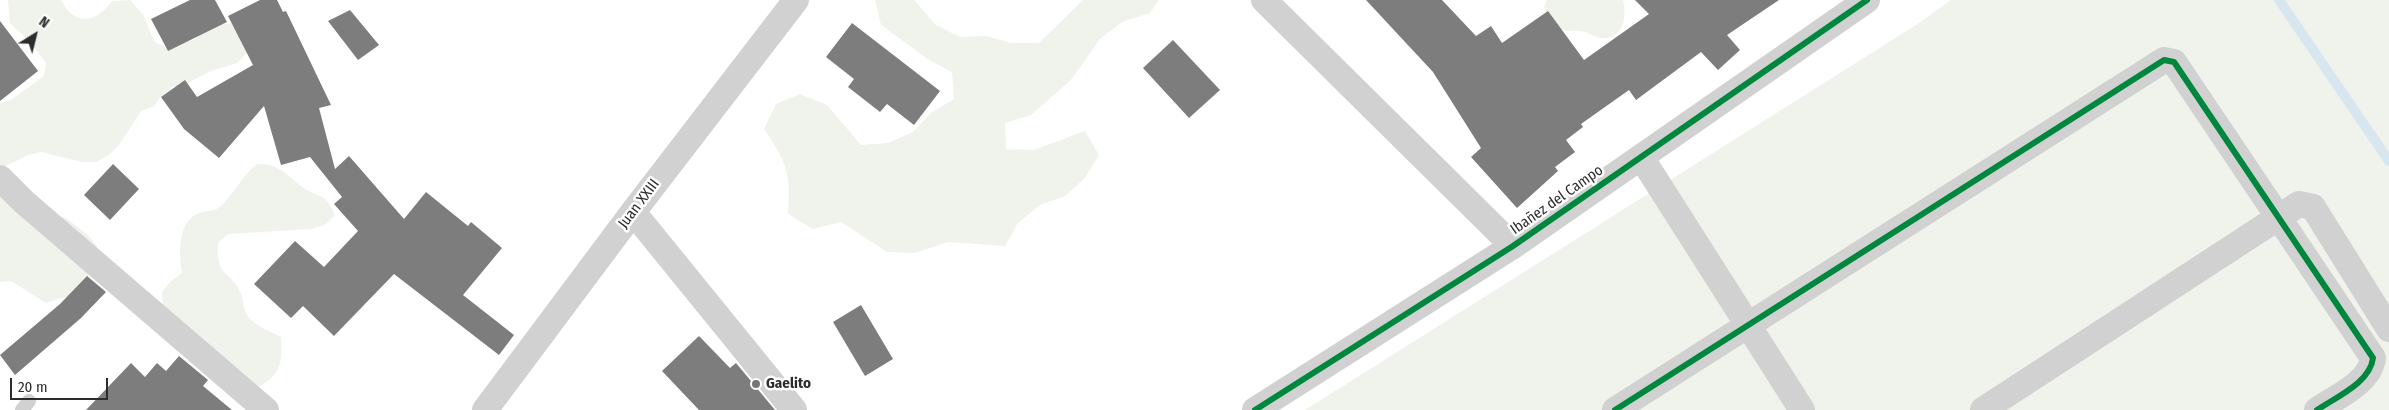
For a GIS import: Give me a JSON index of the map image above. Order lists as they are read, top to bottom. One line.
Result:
{"streets":{"street":["Ibañez del Campo","Juan XXIII"]},"places":["Gaelito"],"scale_bar":"20 m","north":"top right"}
